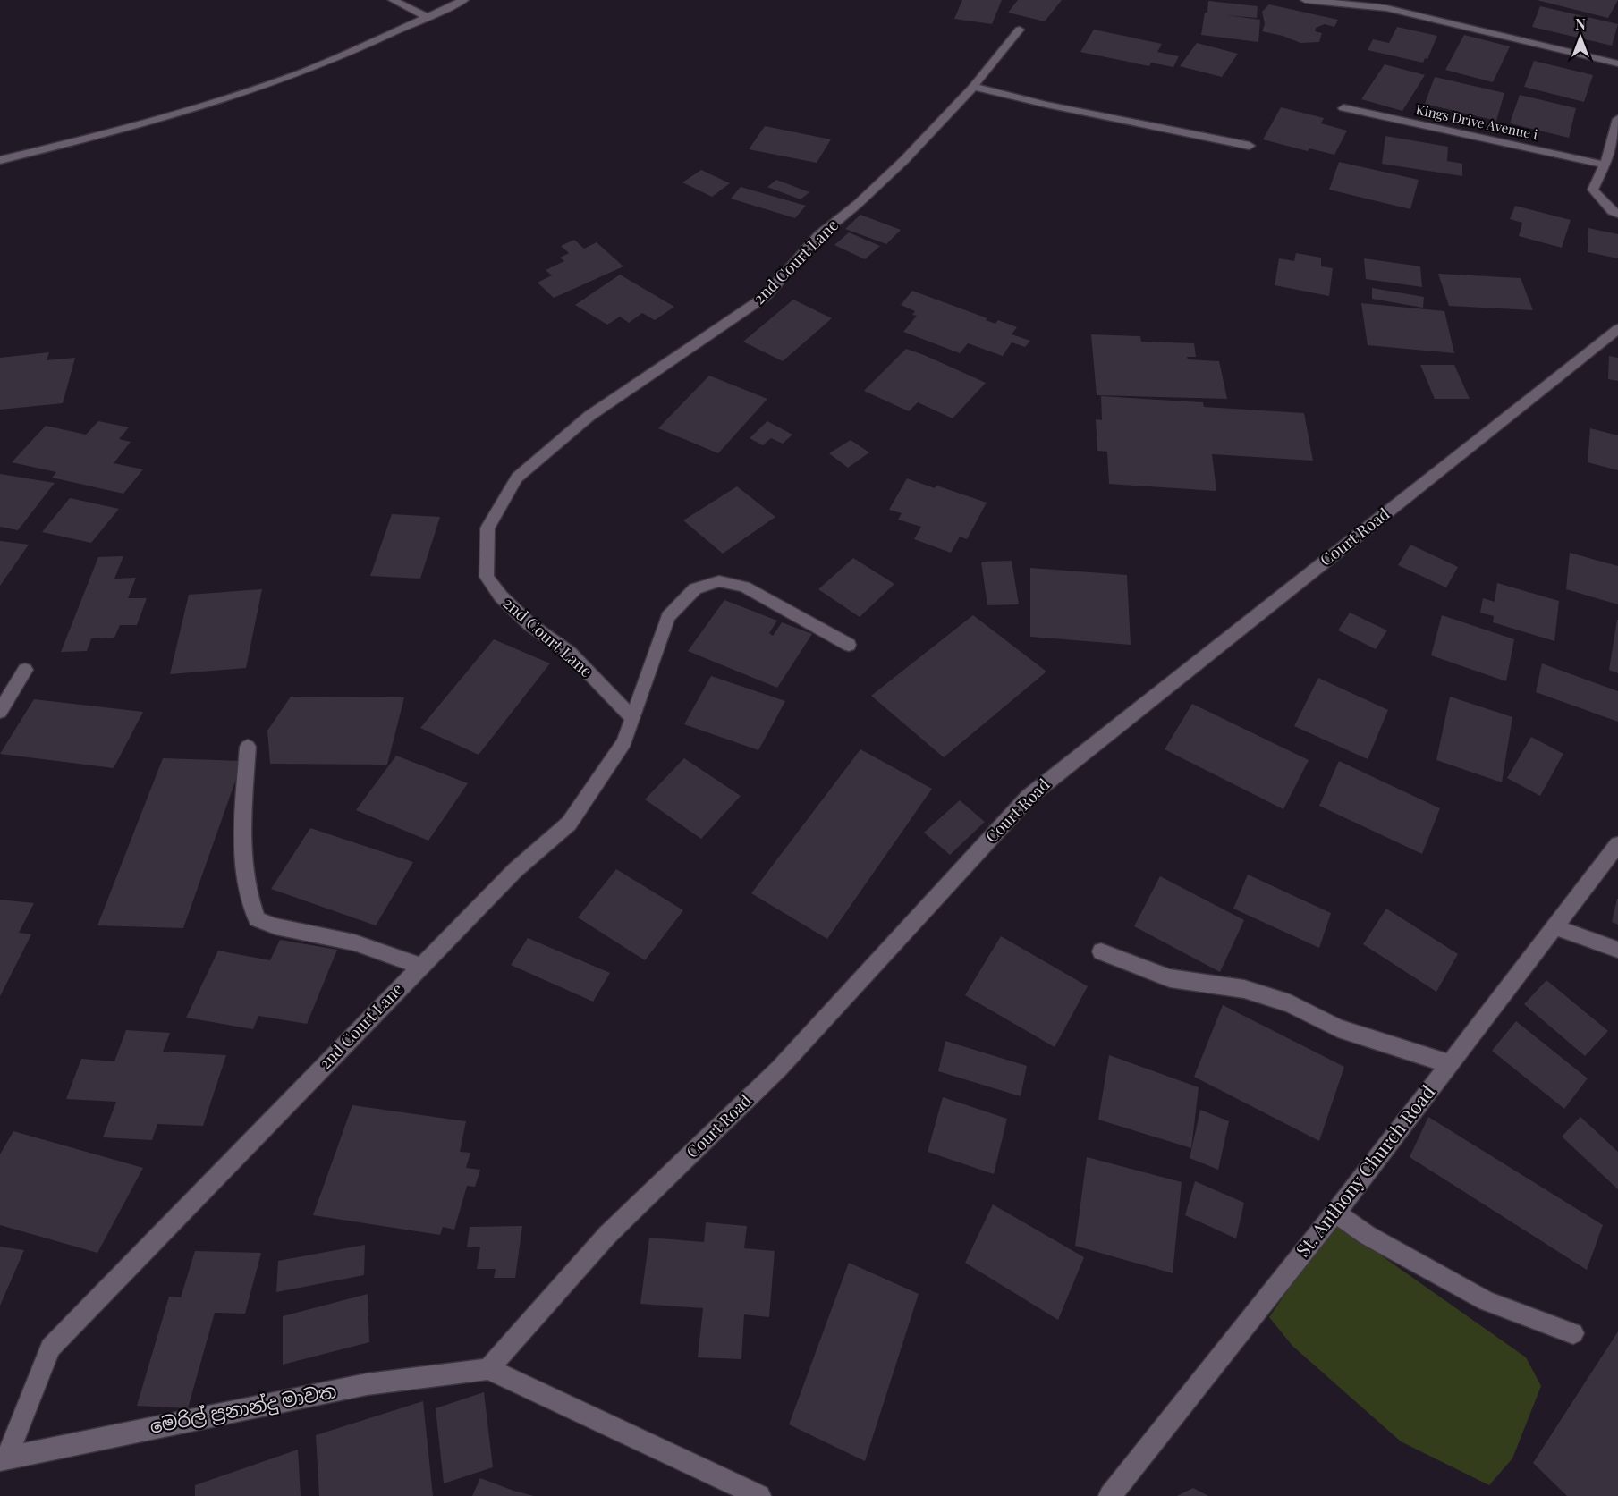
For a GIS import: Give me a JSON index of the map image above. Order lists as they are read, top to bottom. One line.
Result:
{"streets":{"street":["Kings Drive Avenue i","2nd Court Lane","Court Road","St. Anthony Church Road","මෙරිල් ප්‍රනාන්දු මාවත"]},"crossings":[["2nd Court Lane","මෙරිල් ප්‍රනාන්දු මාවත"],["Court Road","මෙරිල් ප්‍රනාන්දු මාවත"]],"north":"top"}
